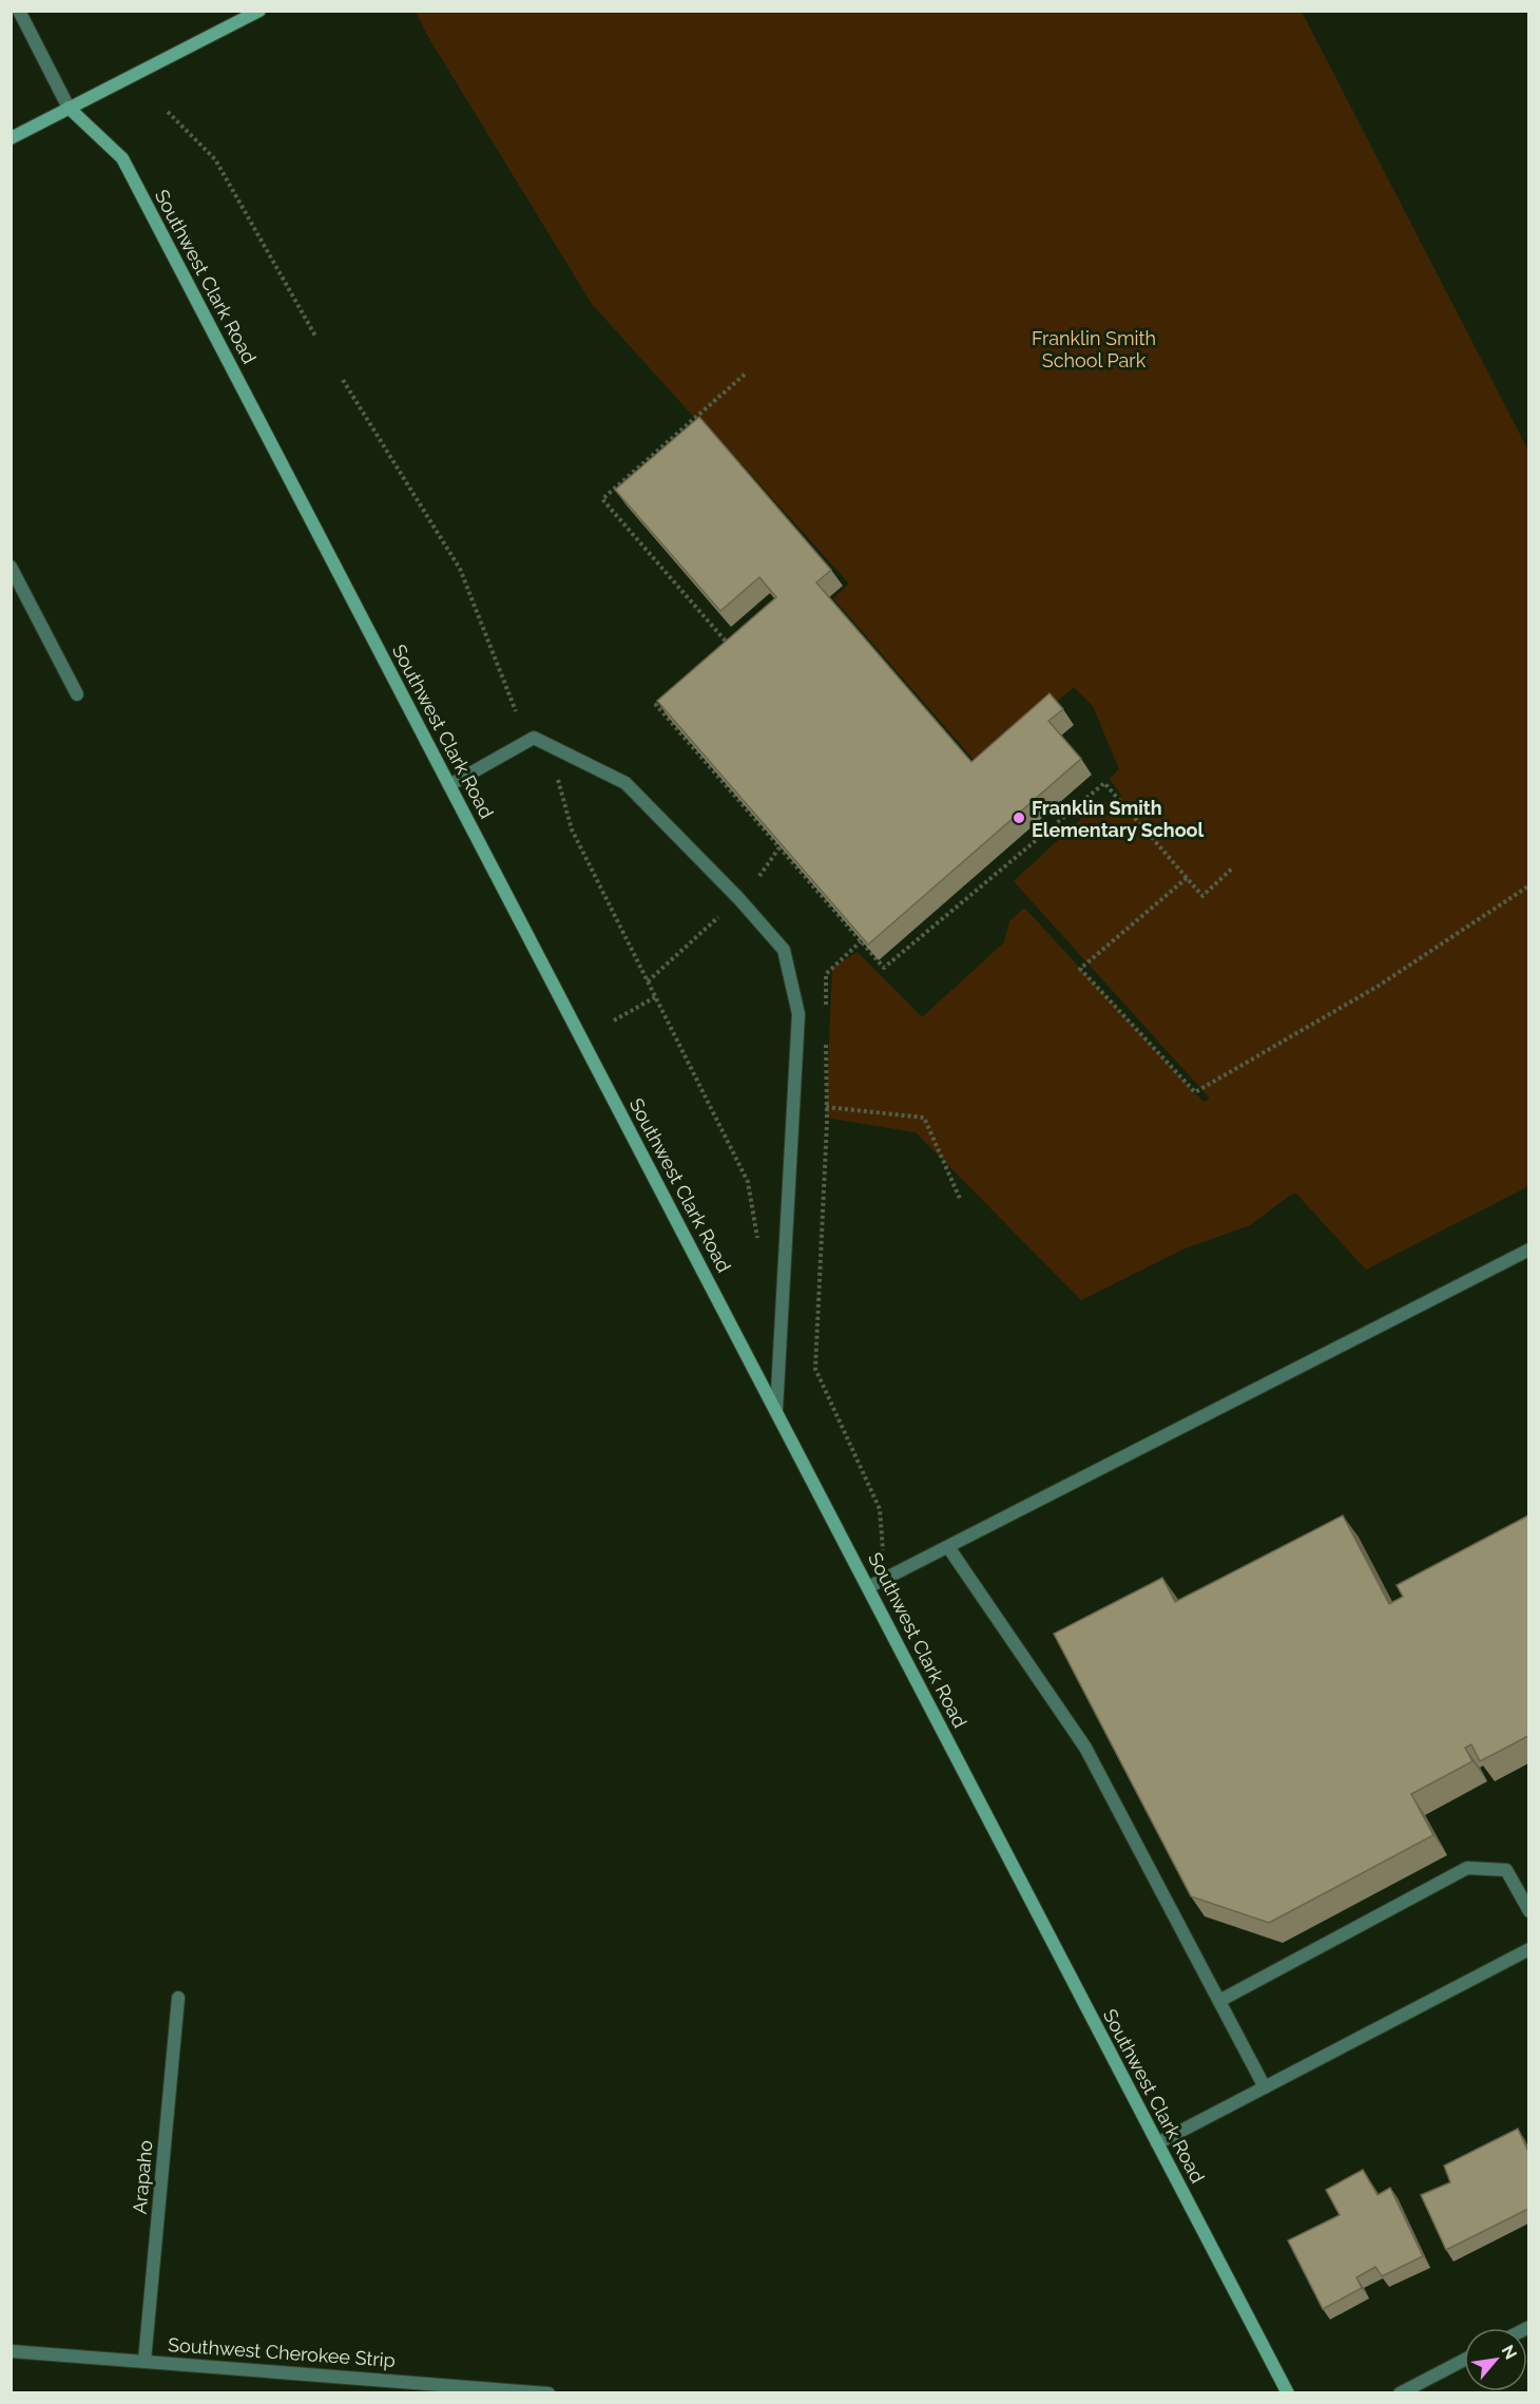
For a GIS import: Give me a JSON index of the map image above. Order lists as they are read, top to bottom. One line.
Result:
{"streets":{"street":["Southwest Clark Road","Arapaho","Southwest Cherokee Strip"]},"crossings":[["Arapaho","Southwest Cherokee Strip"]],"parks":["Franklin Smith School Park"],"places":["Franklin Smith Elementary School"],"north":"top right"}
